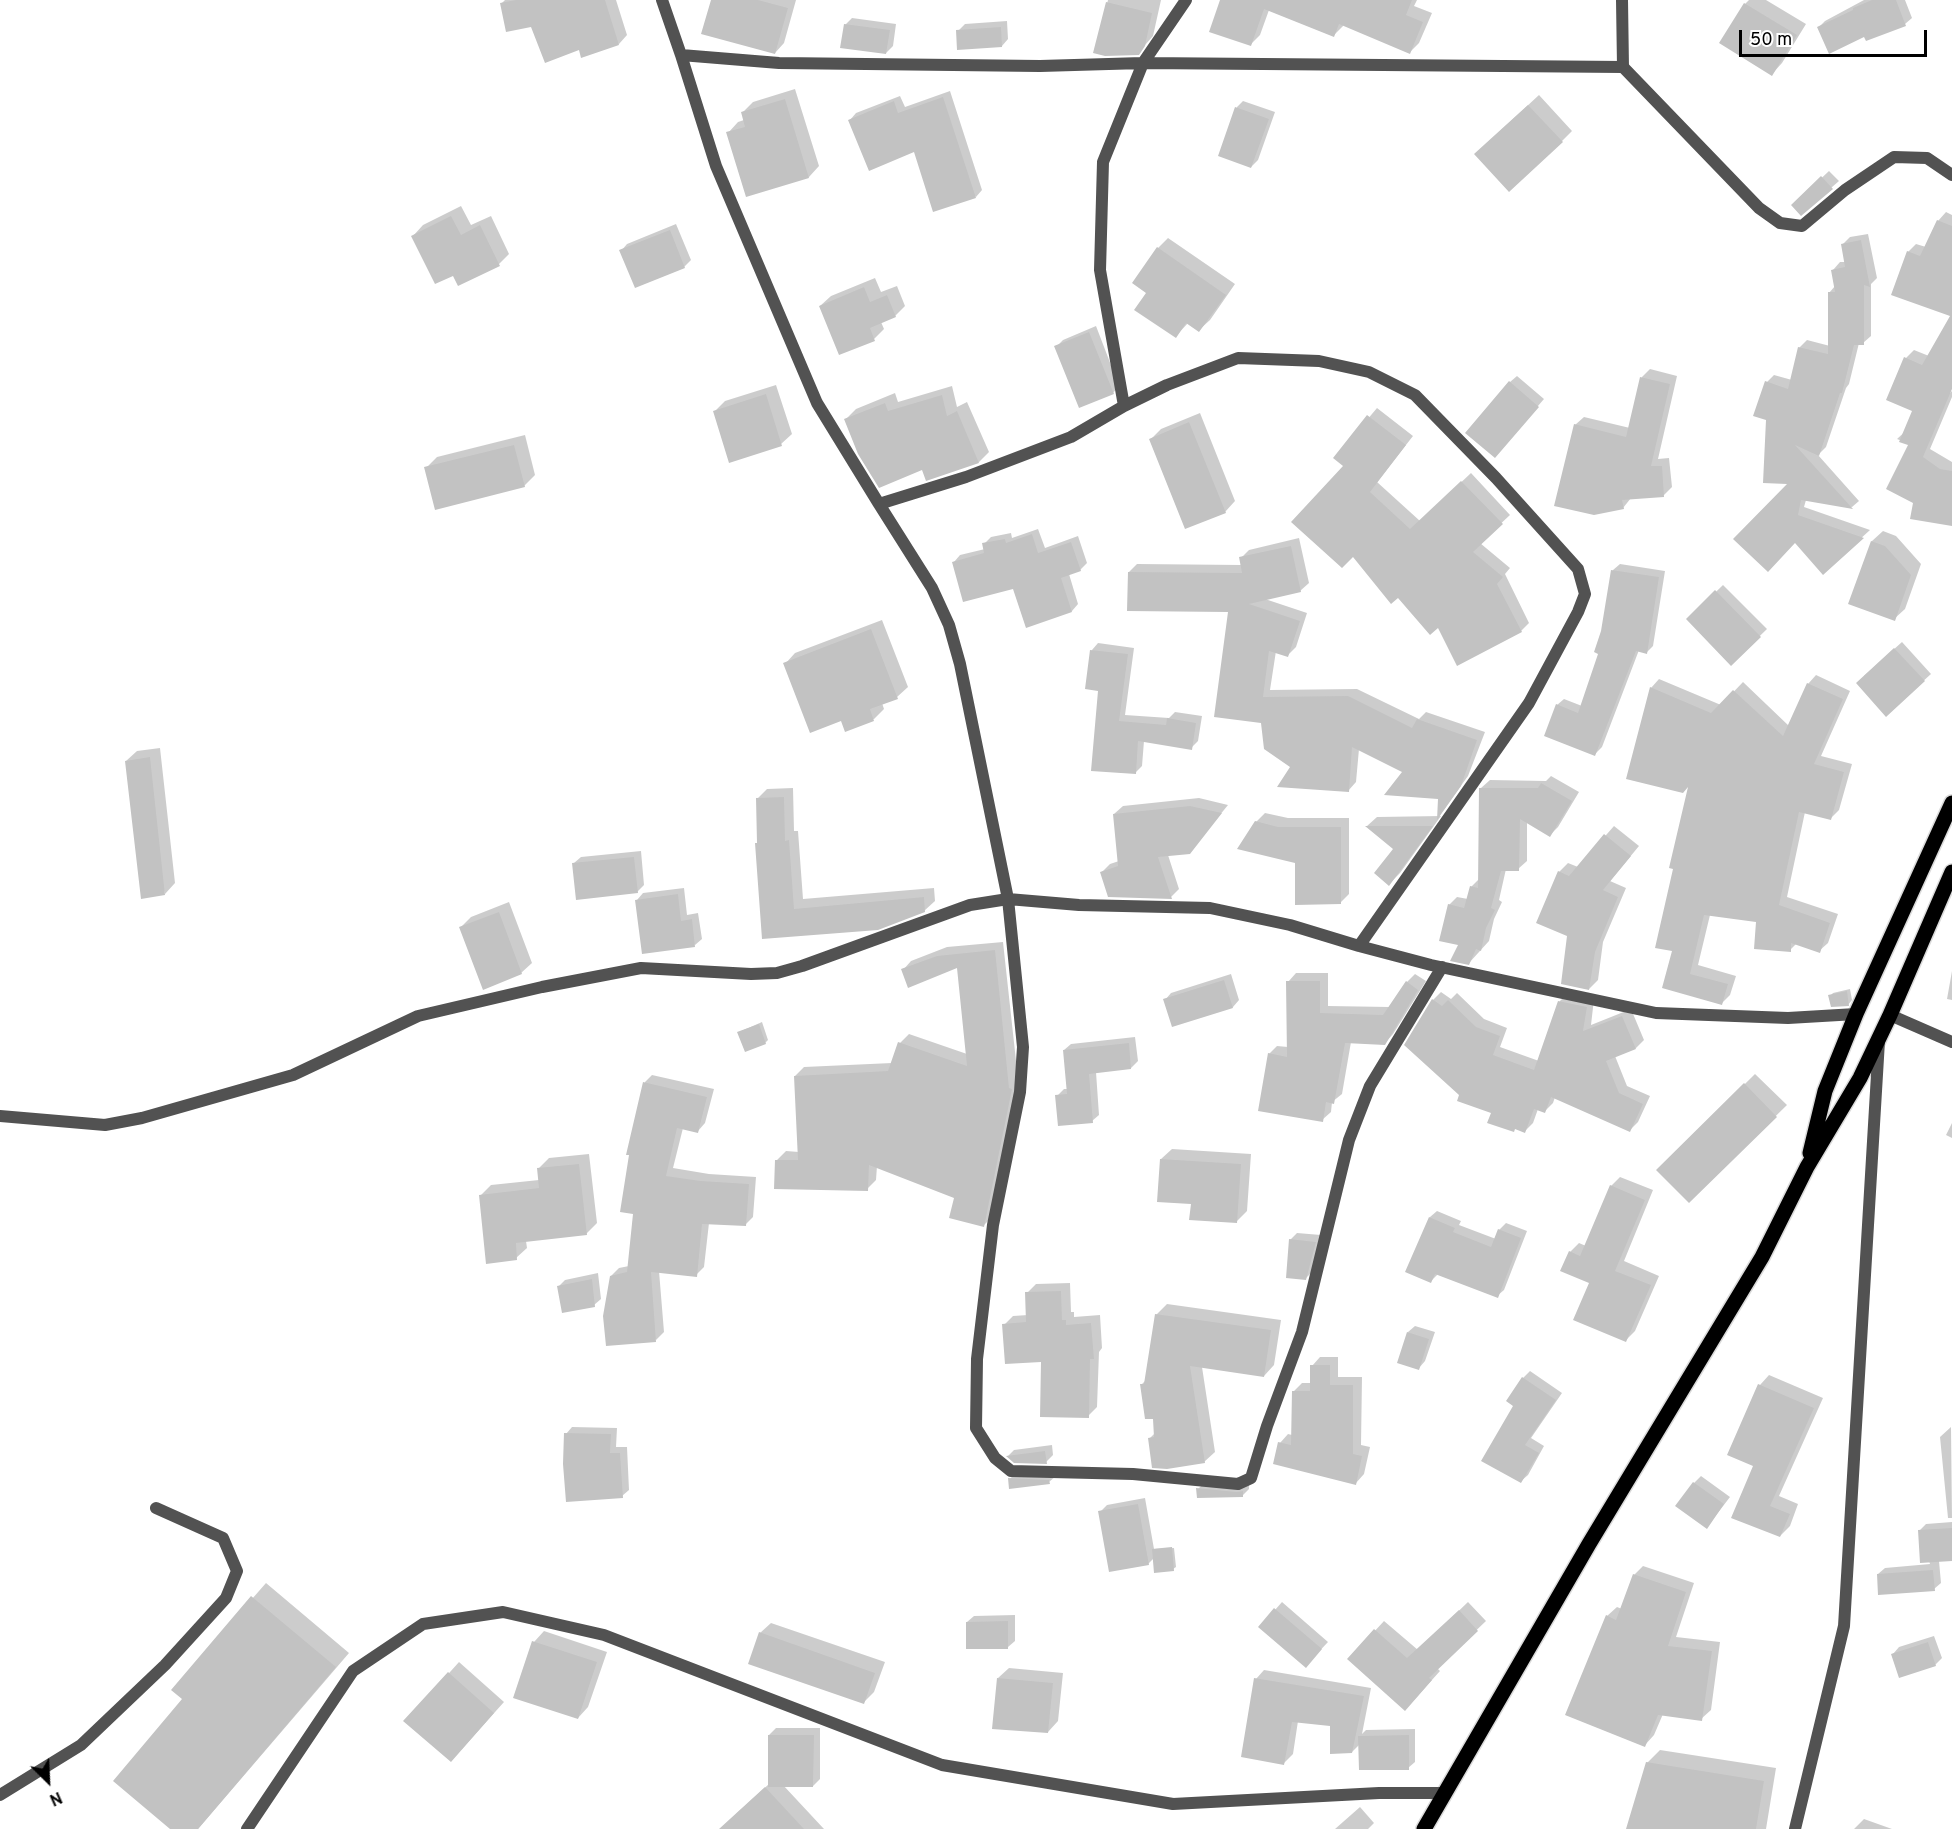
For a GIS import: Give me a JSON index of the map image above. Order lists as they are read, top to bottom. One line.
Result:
{"scale_bar":"50 m","north":"bottom right"}
